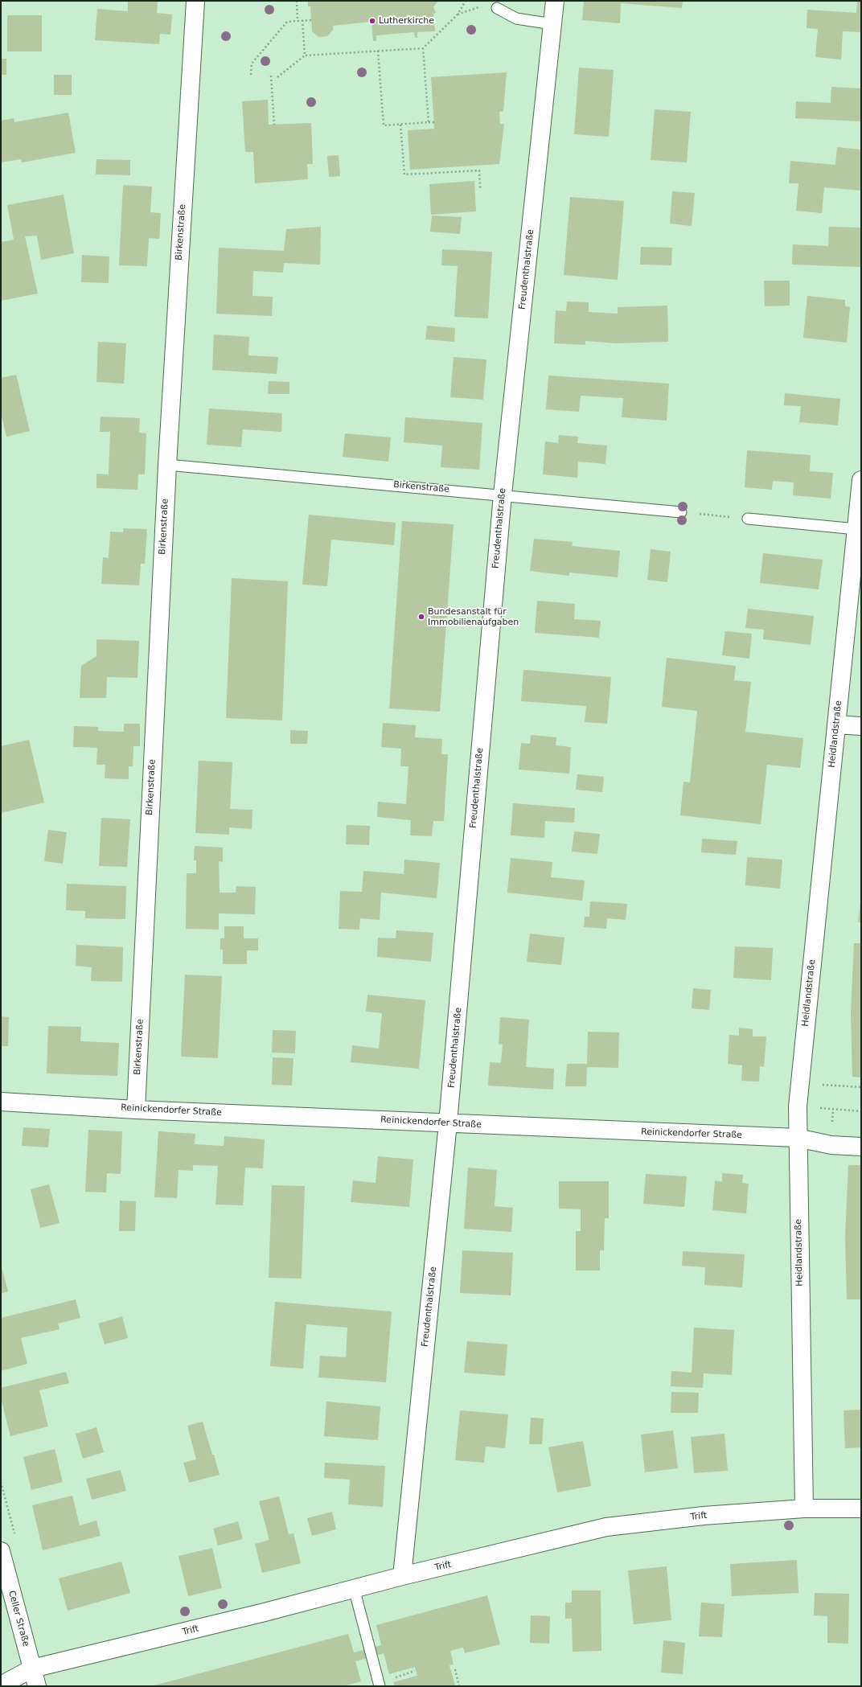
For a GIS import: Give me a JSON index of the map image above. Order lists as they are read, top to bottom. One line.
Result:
{"streets":{"street":["Birkenstraße","Freudenthalstraße","Heidlandstraße","Reinickendorfer Straße","Trift","Celler Straße"]},"crossings":[["Birkenstraße","Freudenthalstraße"],["Birkenstraße","Reinickendorfer Straße"],["Freudenthalstraße","Reinickendorfer Straße"],["Freudenthalstraße","Trift"],["Heidlandstraße","Reinickendorfer Straße"],["Heidlandstraße","Trift"],["Trift","Celler Straße"]],"places":["Lutherkirche","Bundesanstalt für Immobilienaufgaben"]}
